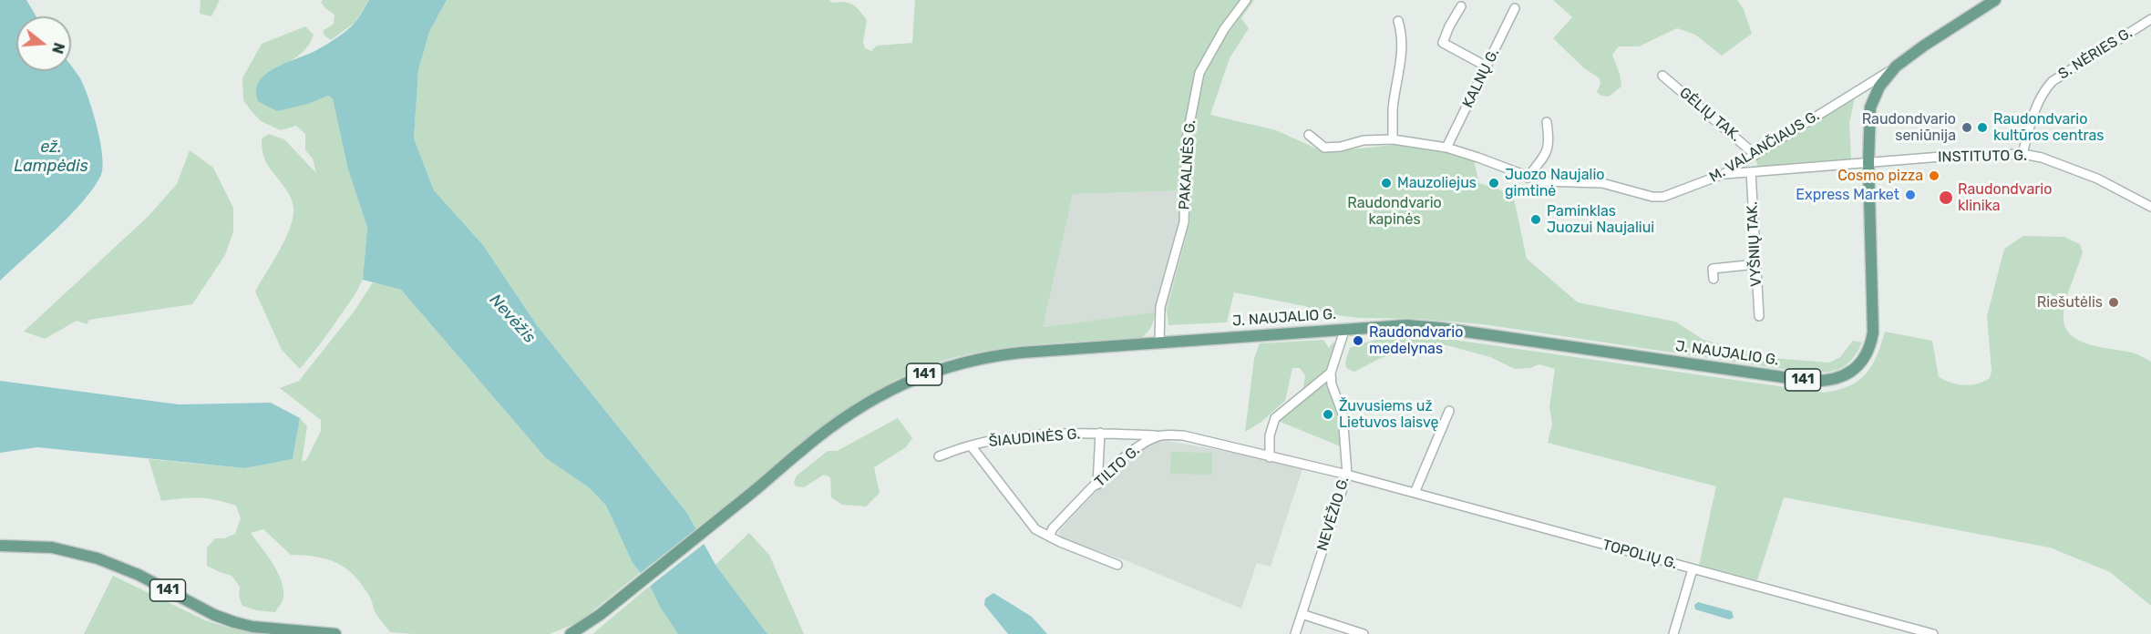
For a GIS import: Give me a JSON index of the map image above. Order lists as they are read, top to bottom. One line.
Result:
{"streets":{"main road":["J. NAUJALIO G.","141"],"street":["S. NĖRIES G.","KALNŲ G.","GĖLIŲ TAK.","M. VALANČIAUS G.","INSTITUTO G.","PAKALNĖS G.","VYŠNIŲ TAK.","ŠIAUDINĖS G.","TILTO G.","NEVĖŽIO G.","TOPOLIŲ G."]},"crossings":[["S. NĖRIES G.","INSTITUTO G."],["KALNŲ G.","M. VALANČIAUS G."],["GĖLIŲ TAK.","M. VALANČIAUS G."],["M. VALANČIAUS G.","INSTITUTO G."],["M. VALANČIAUS G.","J. NAUJALIO G."],["INSTITUTO G.","VYŠNIŲ TAK."],["INSTITUTO G.","J. NAUJALIO G."],["PAKALNĖS G.","J. NAUJALIO G."],["PAKALNĖS G.","141"],["J. NAUJALIO G.","141"],["J. NAUJALIO G.","NEVĖŽIO G."],["ŠIAUDINĖS G.","TILTO G."],["TILTO G.","NEVĖŽIO G."],["TILTO G.","TOPOLIŲ G."],["NEVĖŽIO G.","TOPOLIŲ G."]],"water":["ež. Lampėdis","Nevėžis"],"parks":["Raudondvario kapinės"],"places":["Raudondvario seniūnija","Raudondvario kultūros centras","Cosmo pizza","Mauzoliejus","Juozo Naujalio gimtinė","Express Market","Raudondvario klinika","Paminklas Juozui Naujaliui","Riešutėlis","Raudondvario medelynas","Žuvusiems už Lietuvos laisvę"],"north":"right"}
